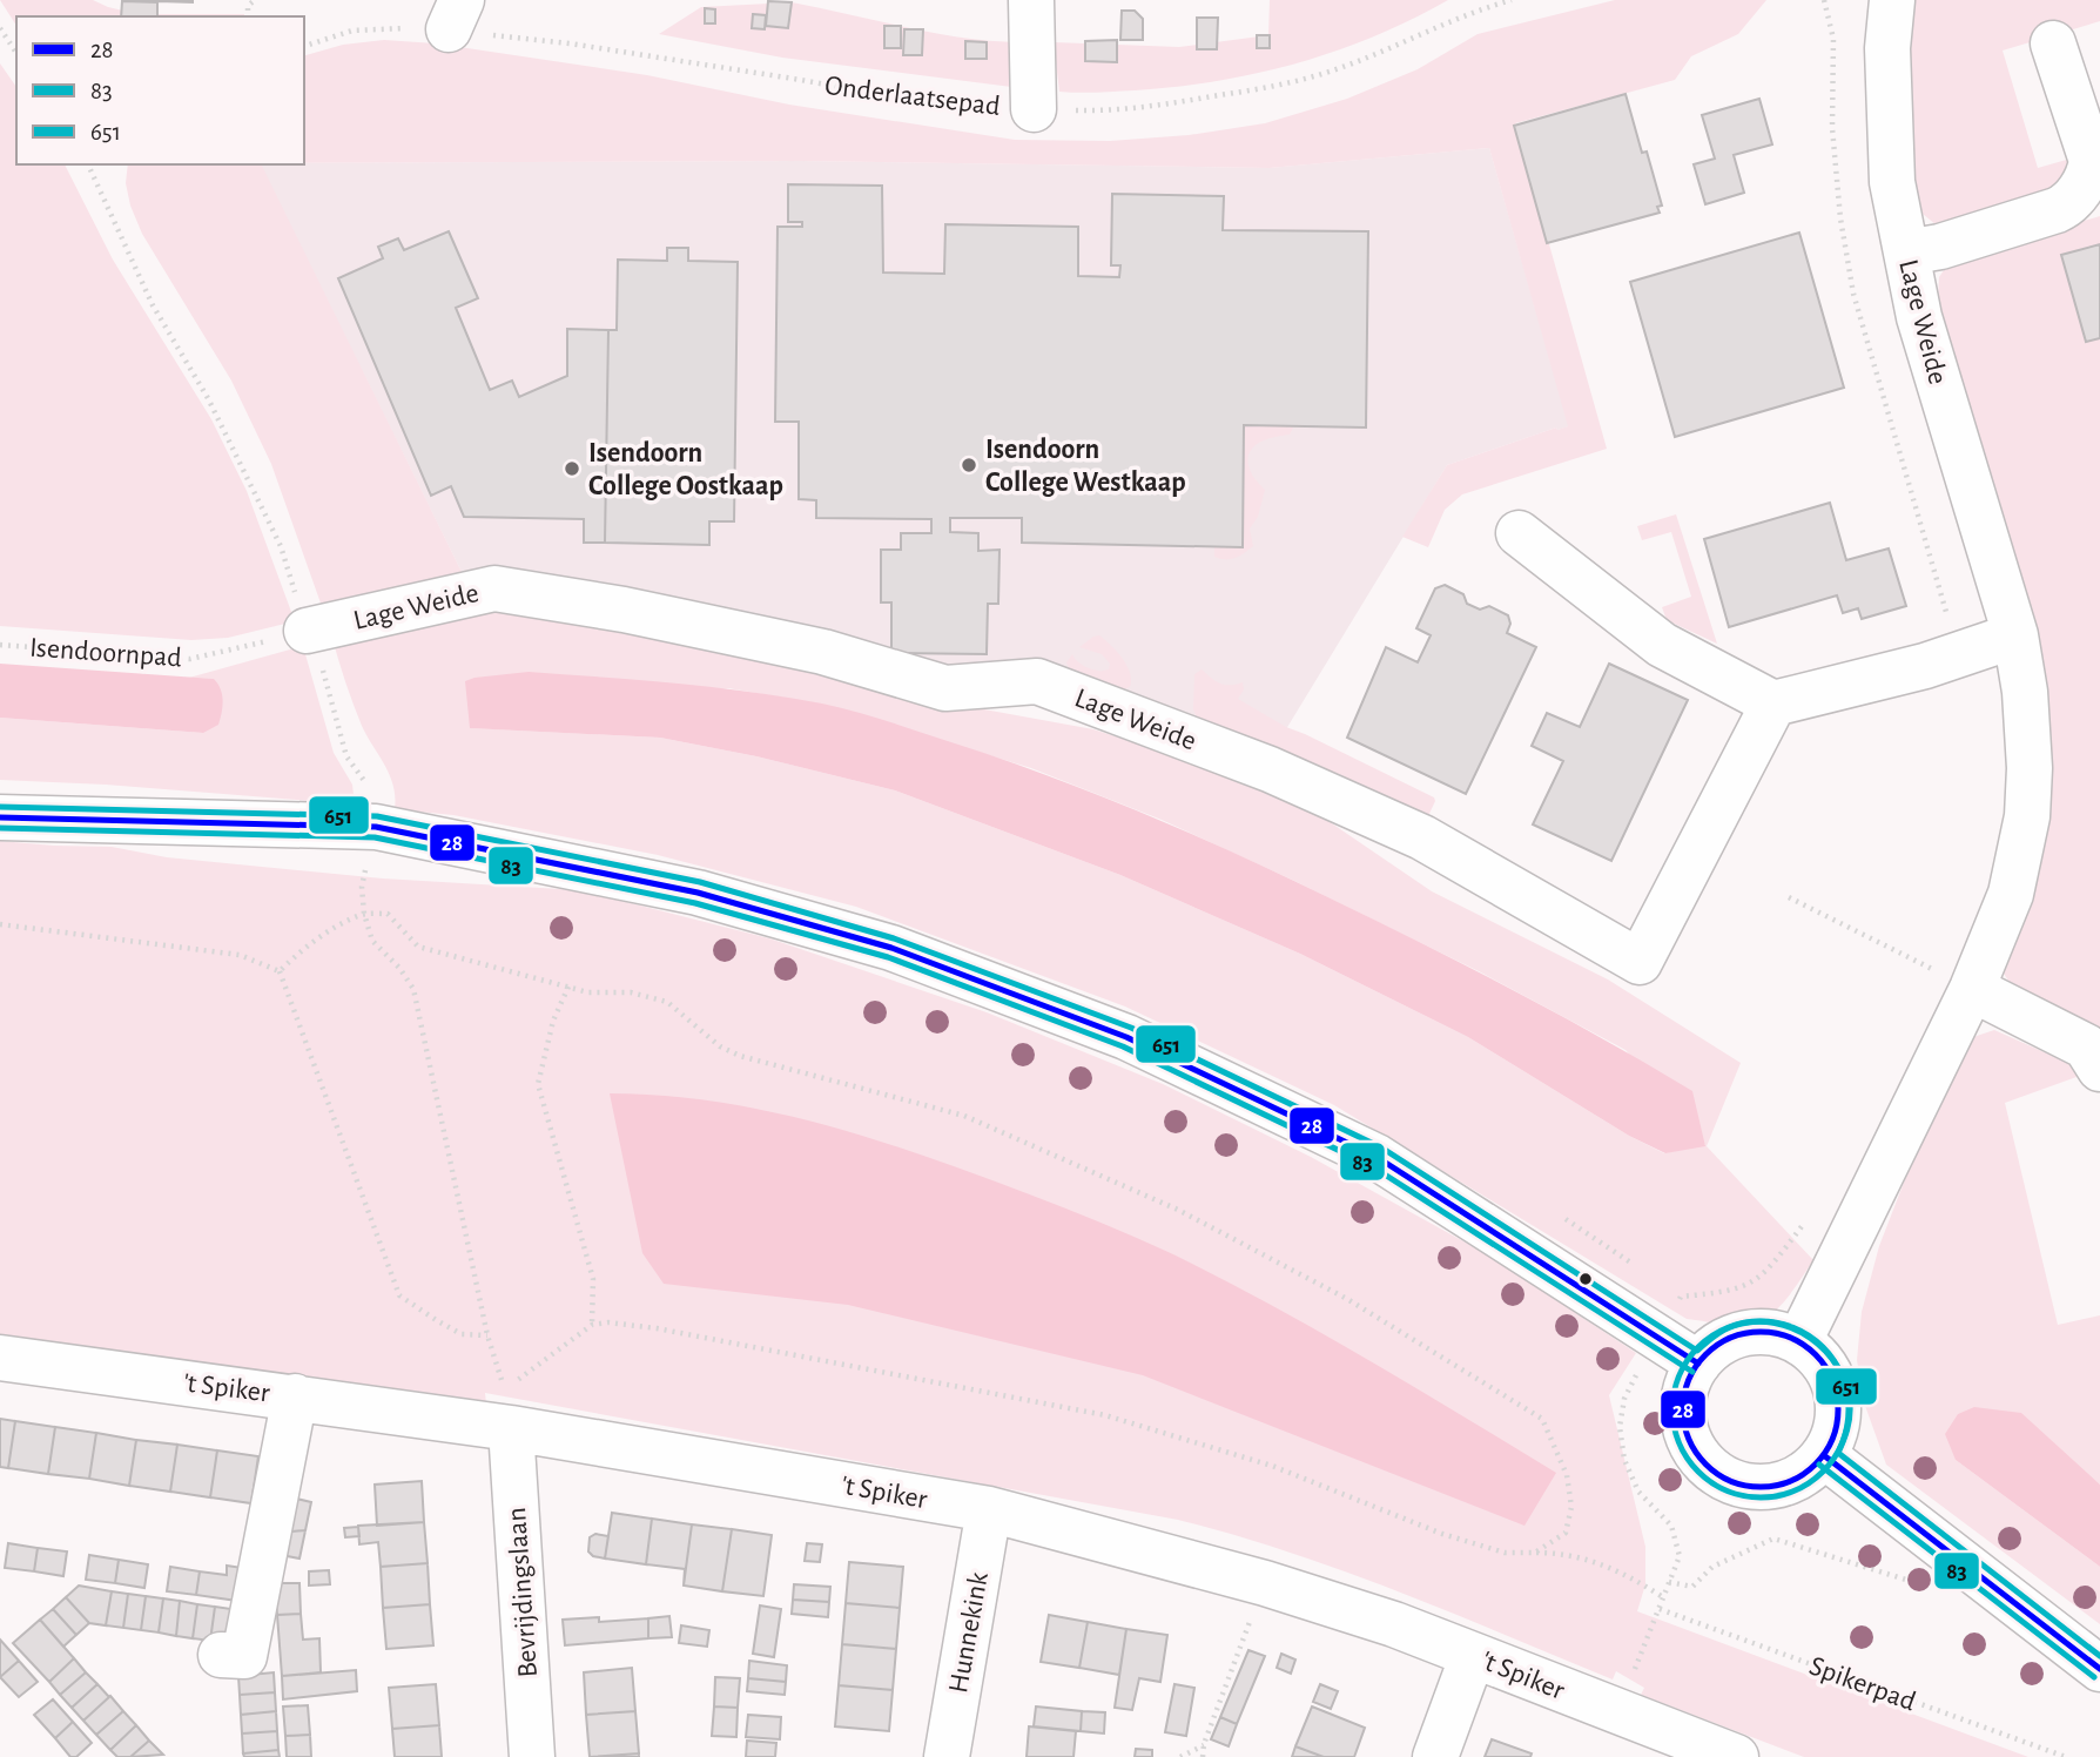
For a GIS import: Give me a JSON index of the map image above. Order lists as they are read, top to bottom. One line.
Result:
{"streets":{"street":["Lage Weide","'t Spiker","Bevrijdingslaan","Hunnekink"],"path":["Onderlaatsepad","Isendoornpad","Spikerpad"]},"crossings":[["Lage Weide","Isendoornpad"],["'t Spiker","Bevrijdingslaan"],["'t Spiker","Hunnekink"]],"places":["Isendoorn College Westkaap","Isendoorn College Oostkaap"],"lines":["transit line 651","transit line 28","transit line 83"],"legend":["28","83","651"]}
